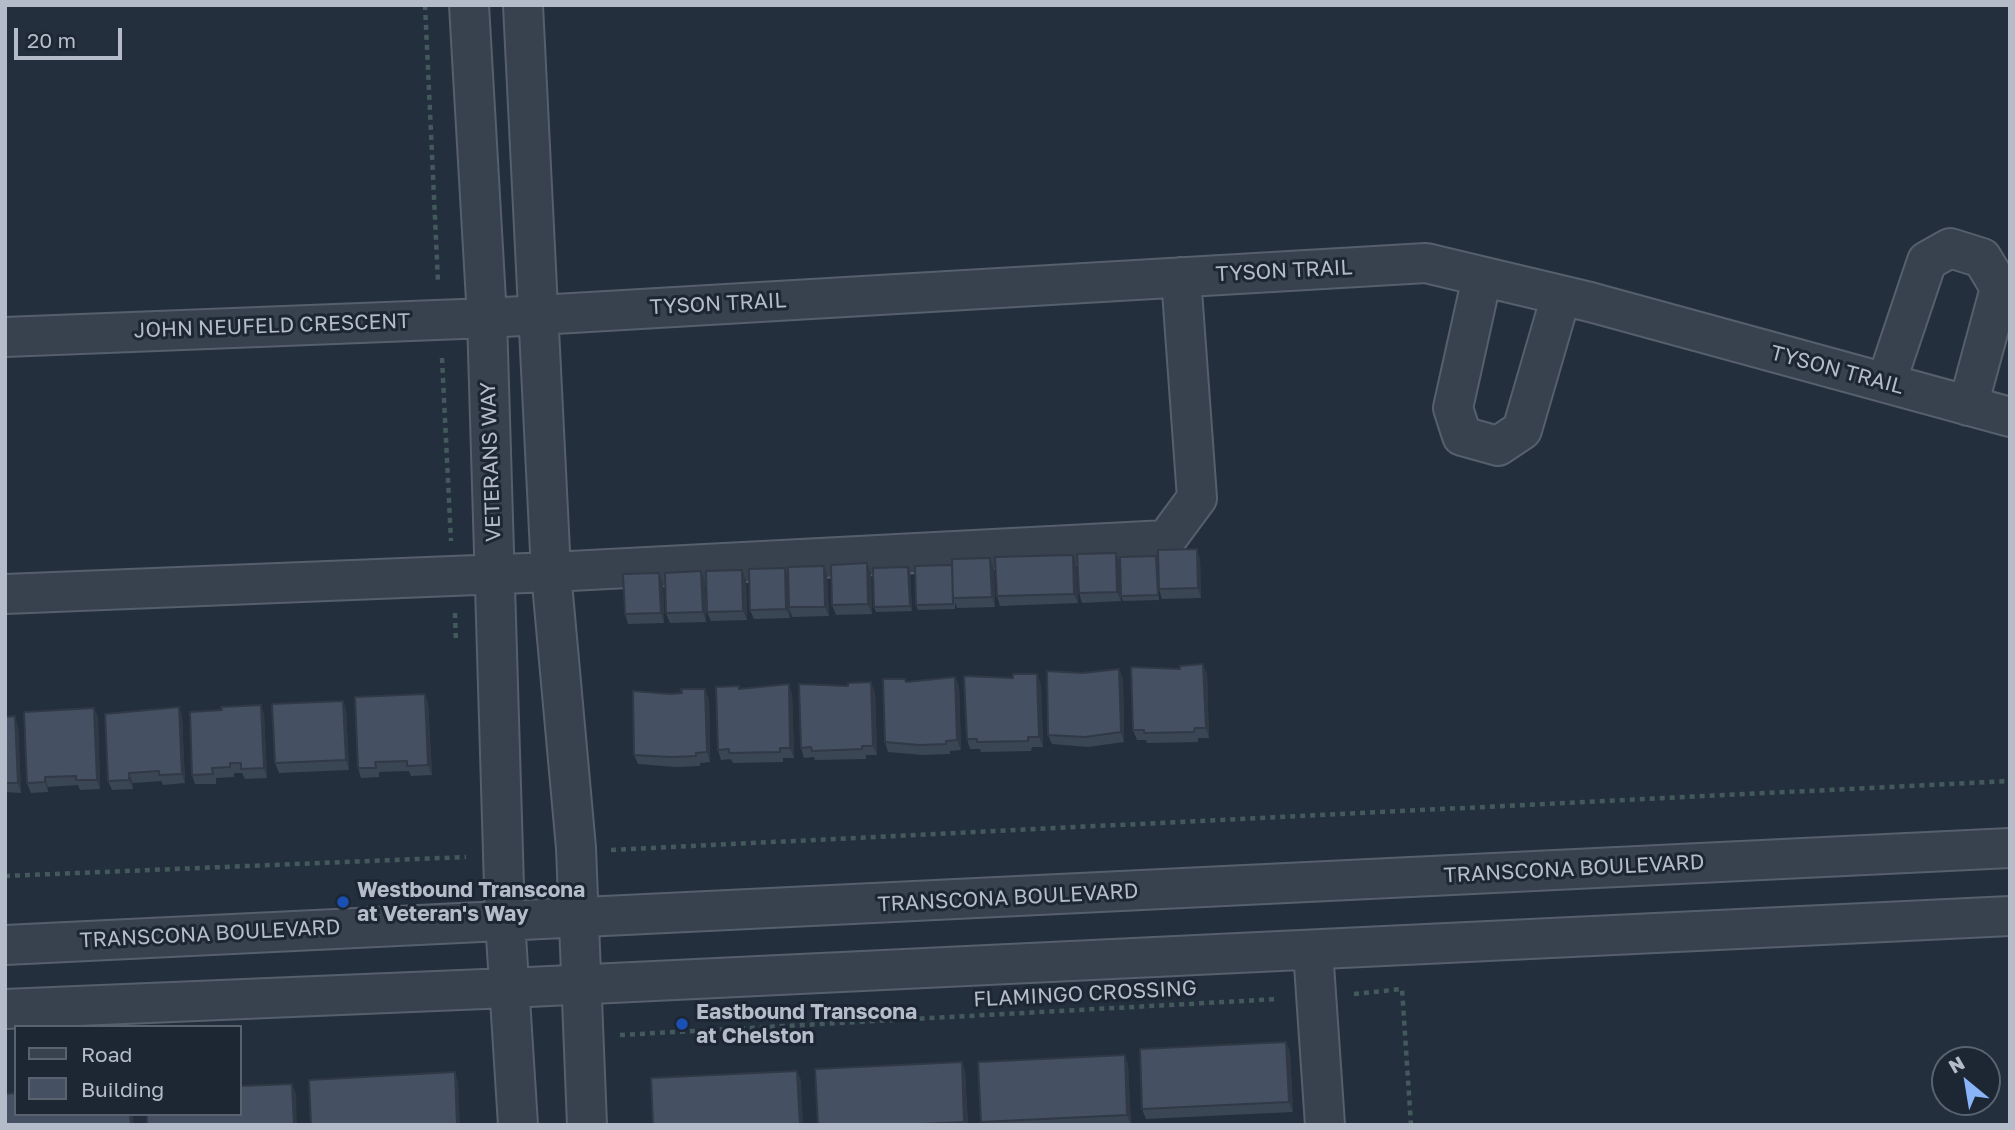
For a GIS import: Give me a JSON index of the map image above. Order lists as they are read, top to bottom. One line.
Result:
{"streets":{"street":["TYSON TRAIL","JOHN NEUFELD CRESCENT","VETERANS WAY","TRANSCONA BOULEVARD"],"path":["FLAMINGO CROSSING"]},"crossings":[["TYSON TRAIL","JOHN NEUFELD CRESCENT"],["JOHN NEUFELD CRESCENT","VETERANS WAY"],["VETERANS WAY","TRANSCONA BOULEVARD"]],"places":["Westbound Transcona at Veteran's Way","Eastbound Transcona at Chelston"],"legend":["Road","Building"],"scale_bar":"20 m","north":"top left"}
